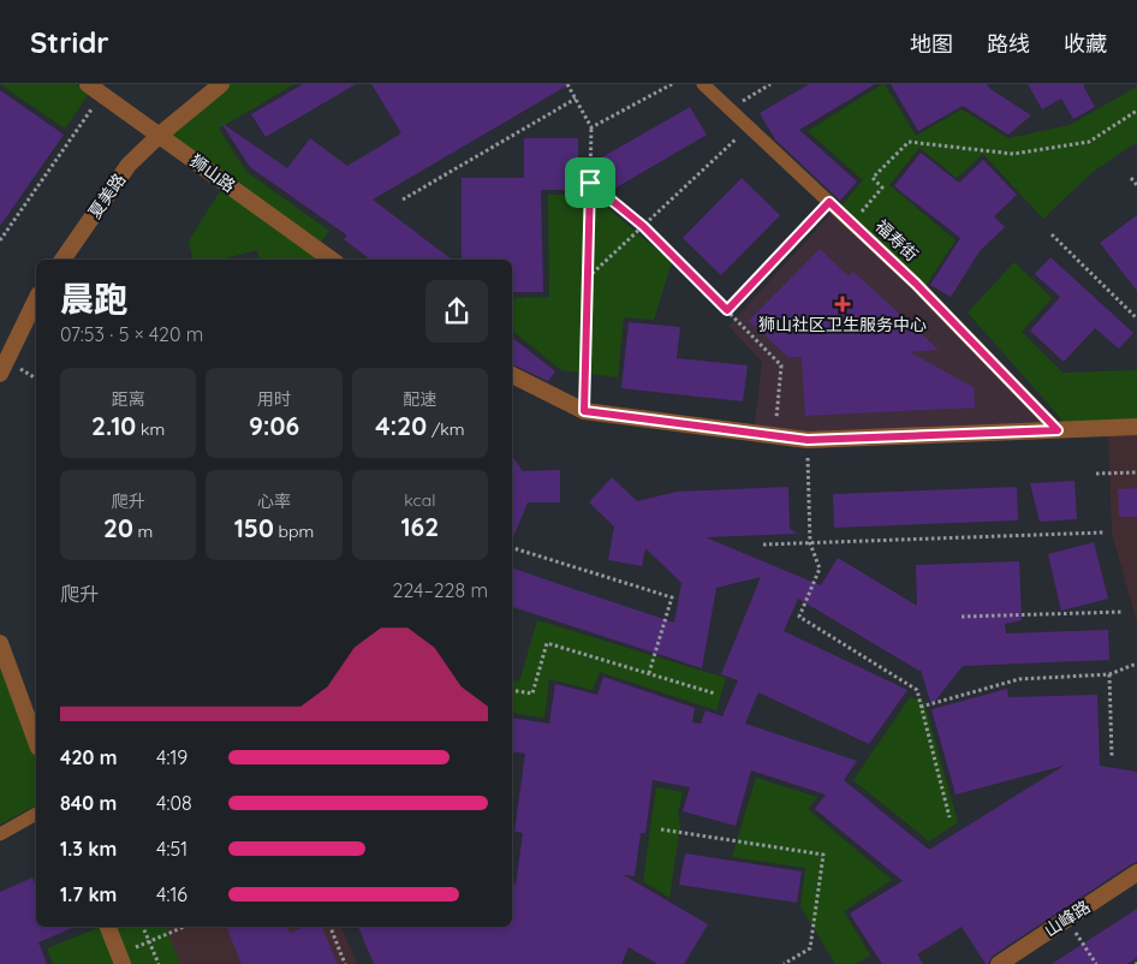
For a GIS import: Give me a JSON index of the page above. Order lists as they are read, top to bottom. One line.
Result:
{"streets":{"street":["狮山路","夏美路","山峰路"],"lane":["福寿街"]},"crossings":[["狮山路","夏美路"]],"places":{"health":["狮山社区卫生服务中心"]},"page":{"header":"Stridr","nav":["地图","路线","收藏"],"heading":["晨跑","07:53 · 5 × 420 m"],"stats":[["距离","2.10 km"],["用时","9:06"],["配速","4:20 /km"],["爬升","20 m"],["心率","150 bpm"],["kcal","162"]],"chart":["爬升","224–228 m"],"list":[{"name":"420 m","note":"4:19"},{"name":"840 m","note":"4:08"},{"name":"1.3 km","note":"4:51"},{"name":"1.7 km","note":"4:16"}]}}
